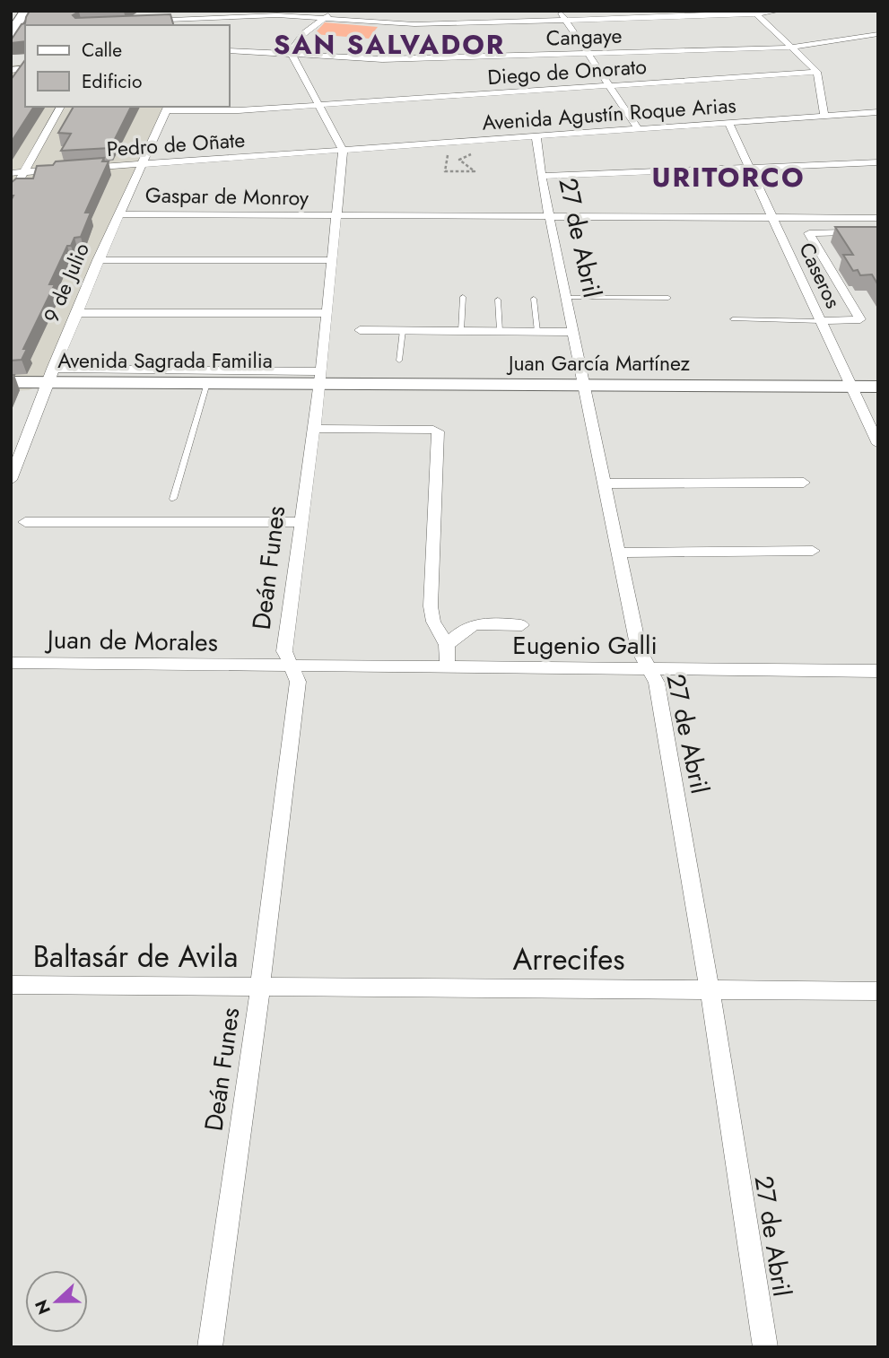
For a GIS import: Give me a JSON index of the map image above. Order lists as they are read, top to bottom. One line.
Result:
{"streets":{"main road":["Avenida Sagrada Familia","Juan García Martínez"],"street":["Cangaye","Diego de Onorato","Avenida Agustín Roque Arias","Pedro de Oñate","Gaspar de Monroy","27 de Abril","Caseros","9 de Julio","Deán Funes","Juan de Morales","Eugenio Galli","Baltasár de Avila","Arrecifes"]},"crossings":[["Diego de Onorato","9 de Julio"],["Avenida Agustín Roque Arias","Pedro de Oñate"],["Avenida Agustín Roque Arias","27 de Abril"],["Avenida Agustín Roque Arias","Caseros"],["Avenida Agustín Roque Arias","Deán Funes"],["Pedro de Oñate","9 de Julio"],["Pedro de Oñate","Deán Funes"],["Gaspar de Monroy","27 de Abril"],["Gaspar de Monroy","Caseros"],["Gaspar de Monroy","9 de Julio"],["Gaspar de Monroy","Deán Funes"],["27 de Abril","Juan García Martínez"],["27 de Abril","Eugenio Galli"],["27 de Abril","Arrecifes"],["Caseros","Juan García Martínez"],["9 de Julio","Avenida Sagrada Familia"],["Avenida Sagrada Familia","Juan García Martínez"],["Avenida Sagrada Familia","Deán Funes"],["Juan García Martínez","Deán Funes"],["Deán Funes","Juan de Morales"],["Deán Funes","Eugenio Galli"],["Deán Funes","Baltasár de Avila"],["Deán Funes","Arrecifes"],["Juan de Morales","Eugenio Galli"],["Baltasár de Avila","Arrecifes"]],"districts":["SAN SALVADOR","URITORCO"],"legend":["Calle","Edificio"],"north":"left"}
